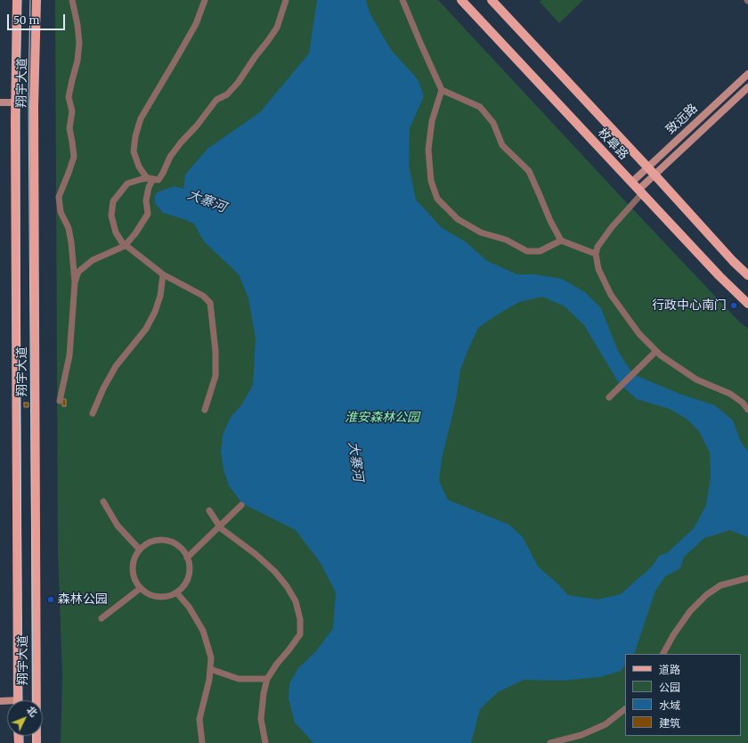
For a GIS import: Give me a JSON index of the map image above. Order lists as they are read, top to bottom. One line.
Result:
{"streets":{"main road":["翔宇大道","枚皋路"],"street":["致远路"]},"crossings":[["致远路","枚皋路"]],"water":["大寨河"],"parks":["淮安森林公园"],"places":["行政中心南门","森林公园"],"legend":["道路","公园","水域","建筑"],"scale_bar":"50 m","north":"top right"}
